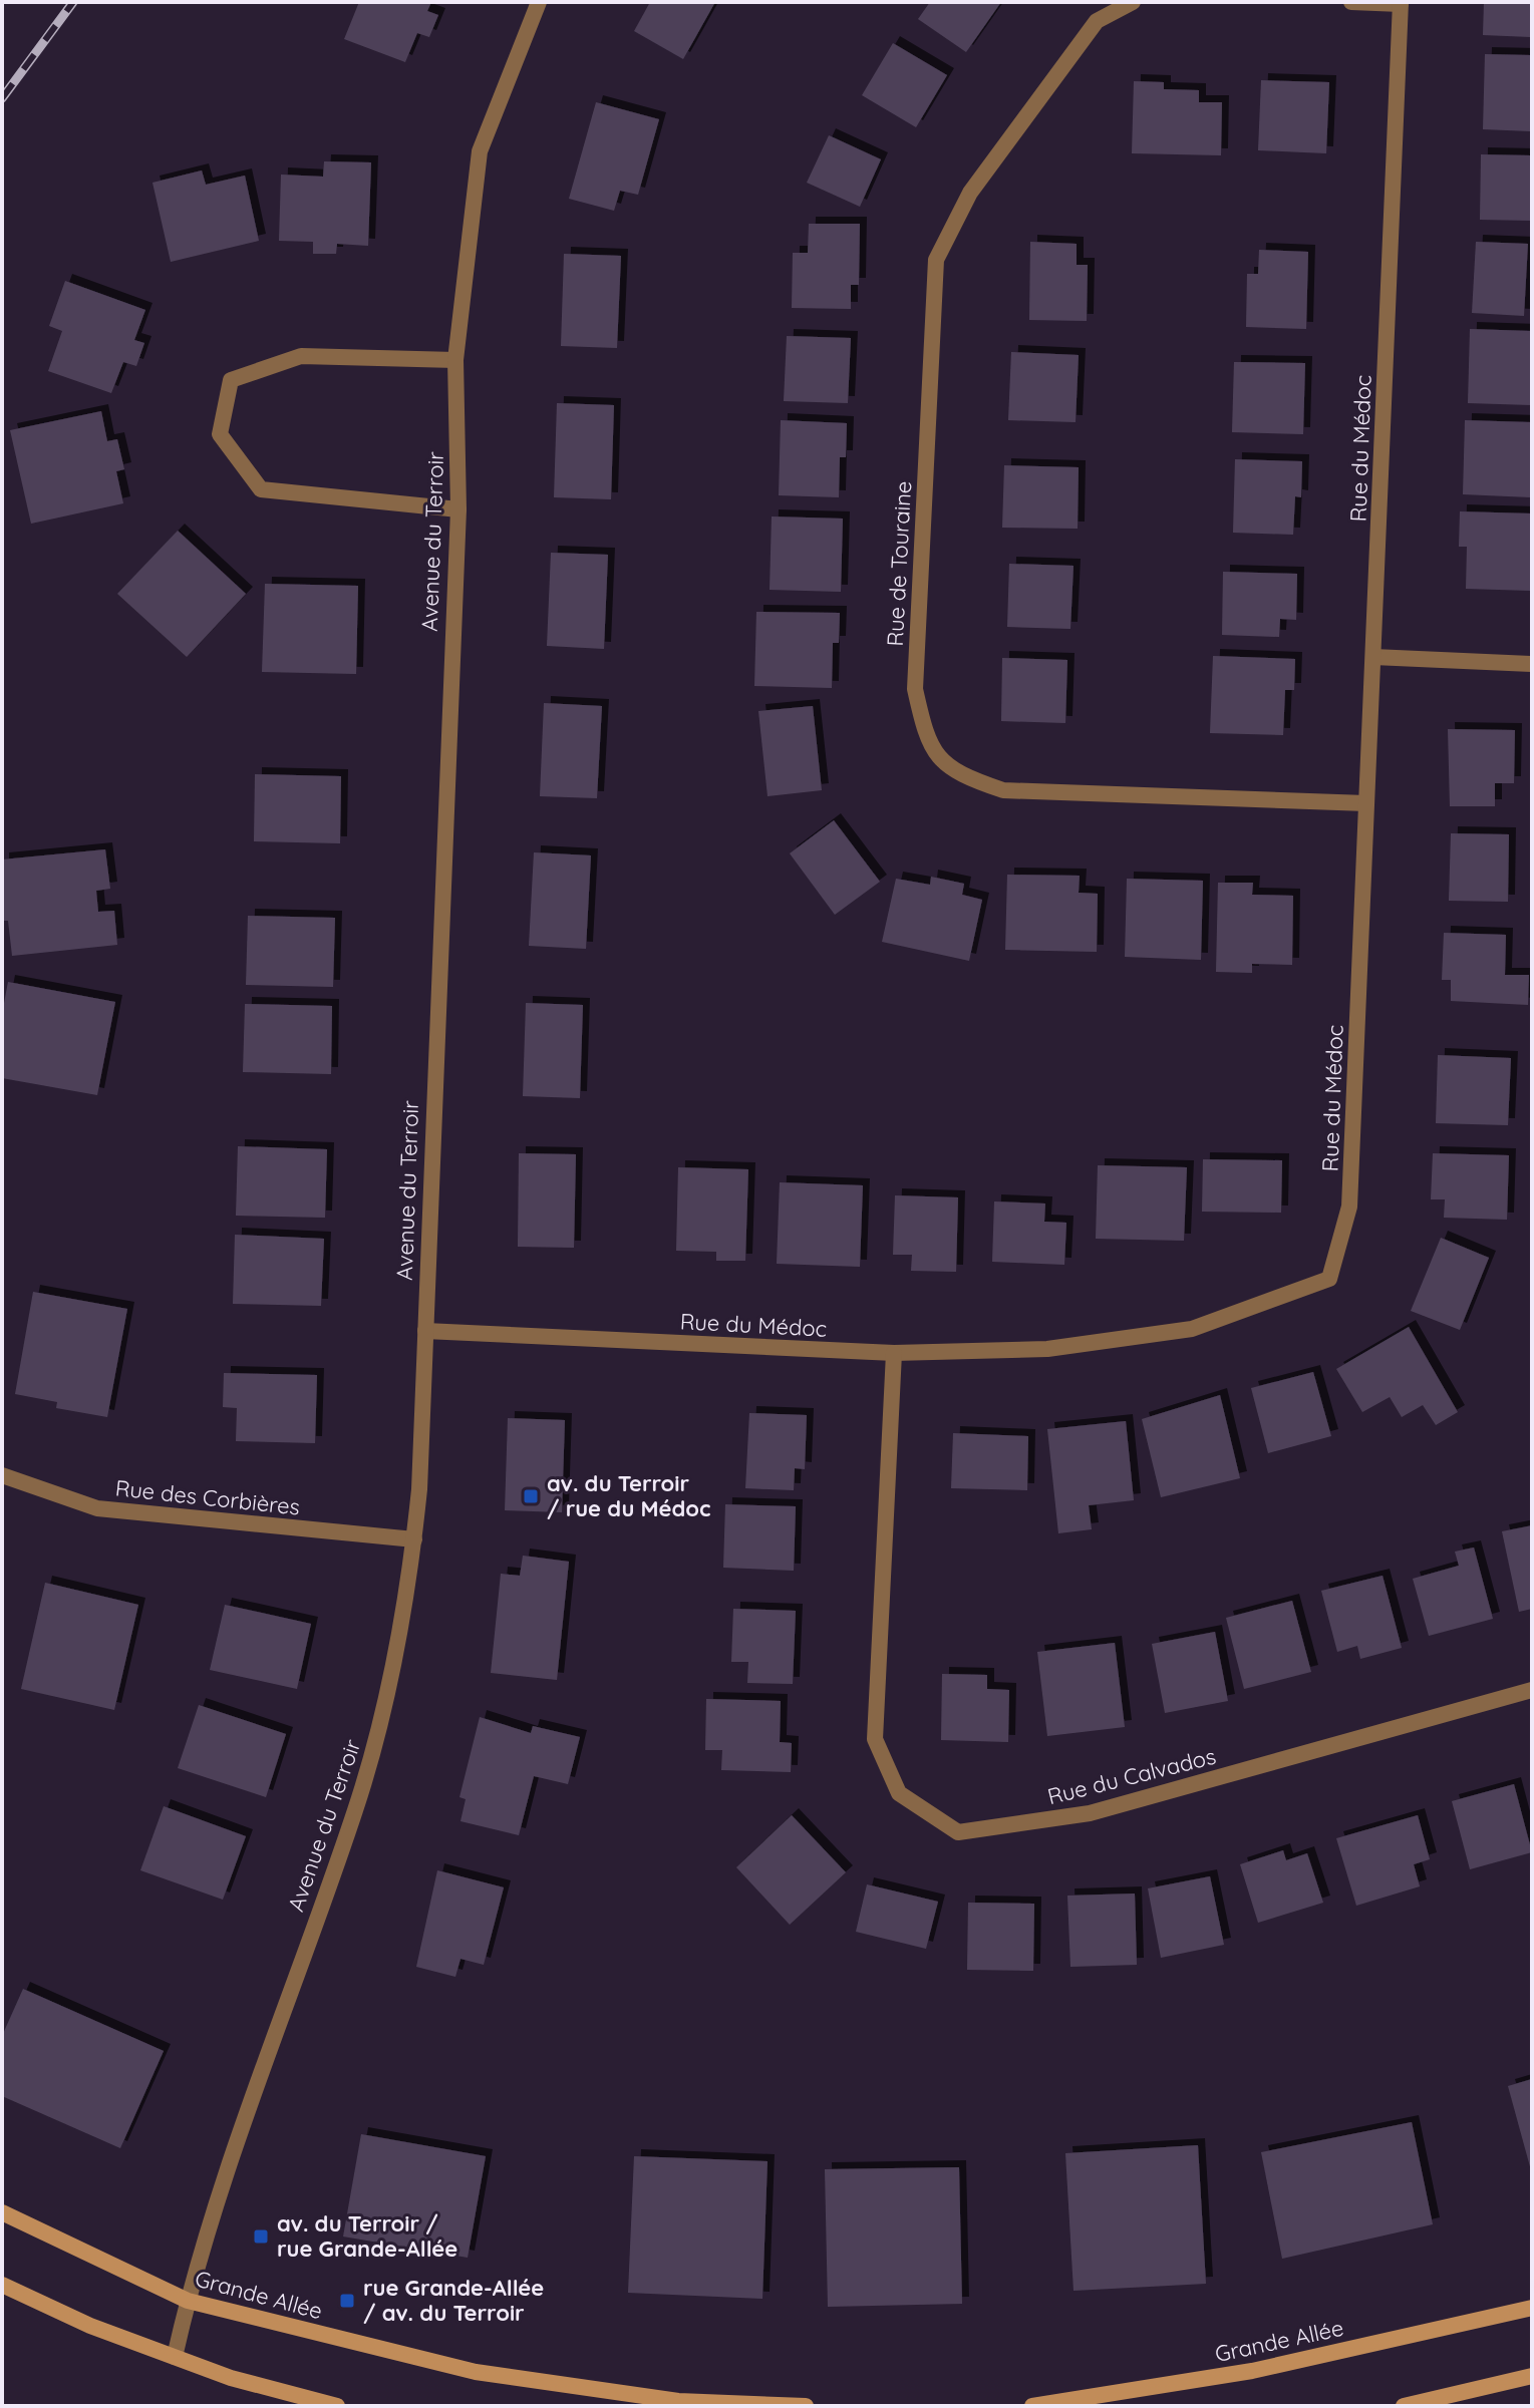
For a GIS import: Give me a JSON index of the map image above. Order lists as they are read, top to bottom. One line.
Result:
{"streets":{"street":["Rue du Médoc","Avenue du Terroir","Rue de Touraine","Rue des Corbières","Rue du Calvados","Grande Allée"]},"crossings":[["Rue du Médoc","Avenue du Terroir"],["Rue du Médoc","Rue de Touraine"],["Rue du Médoc","Rue du Calvados"],["Avenue du Terroir","Rue des Corbières"],["Avenue du Terroir","Grande Allée"]],"places":{"transit":["av. du Terroir / rue du Médoc","av. du Terroir / rue Grande-Allée","rue Grande-Allée / av. du Terroir"]}}
